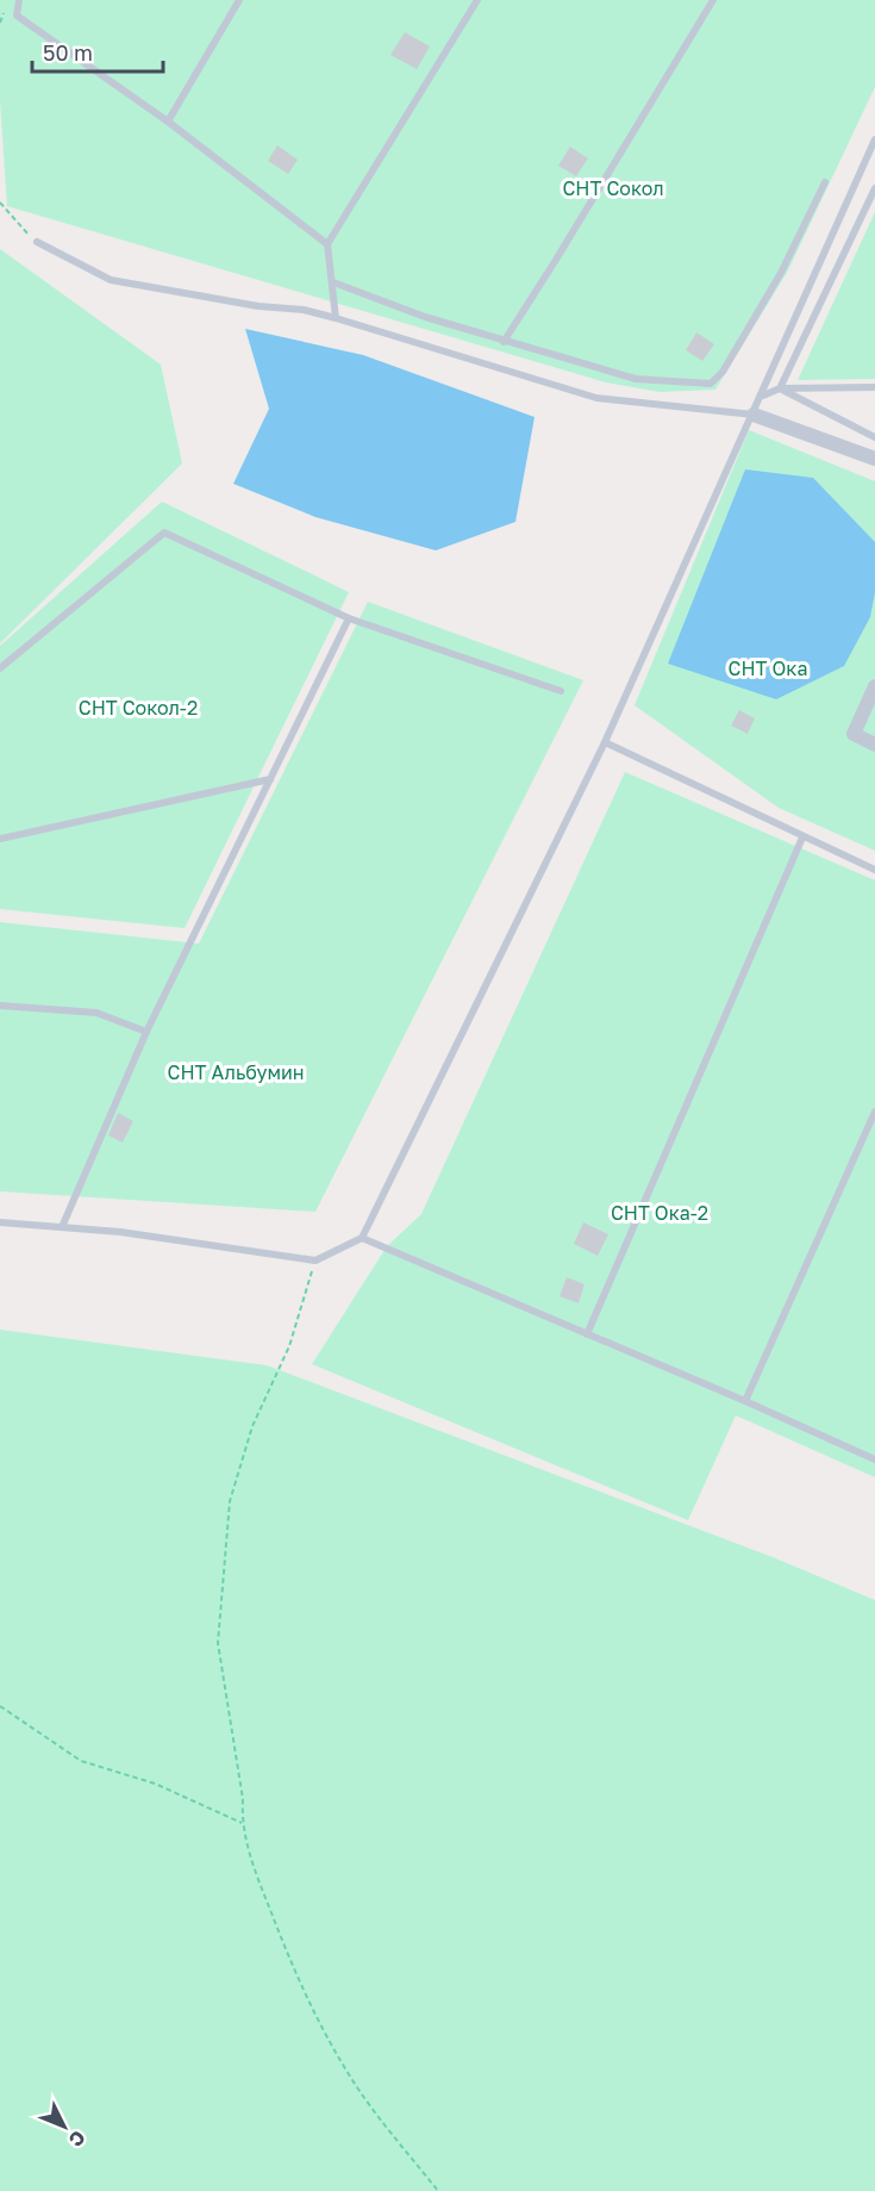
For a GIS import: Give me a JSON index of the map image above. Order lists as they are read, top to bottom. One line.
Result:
{"parks":["СНТ Сокол","СНТ Ока","СНТ Сокол-2","СНТ Альбумин","СНТ Ока-2"],"scale_bar":"50 m","north":"bottom right"}
